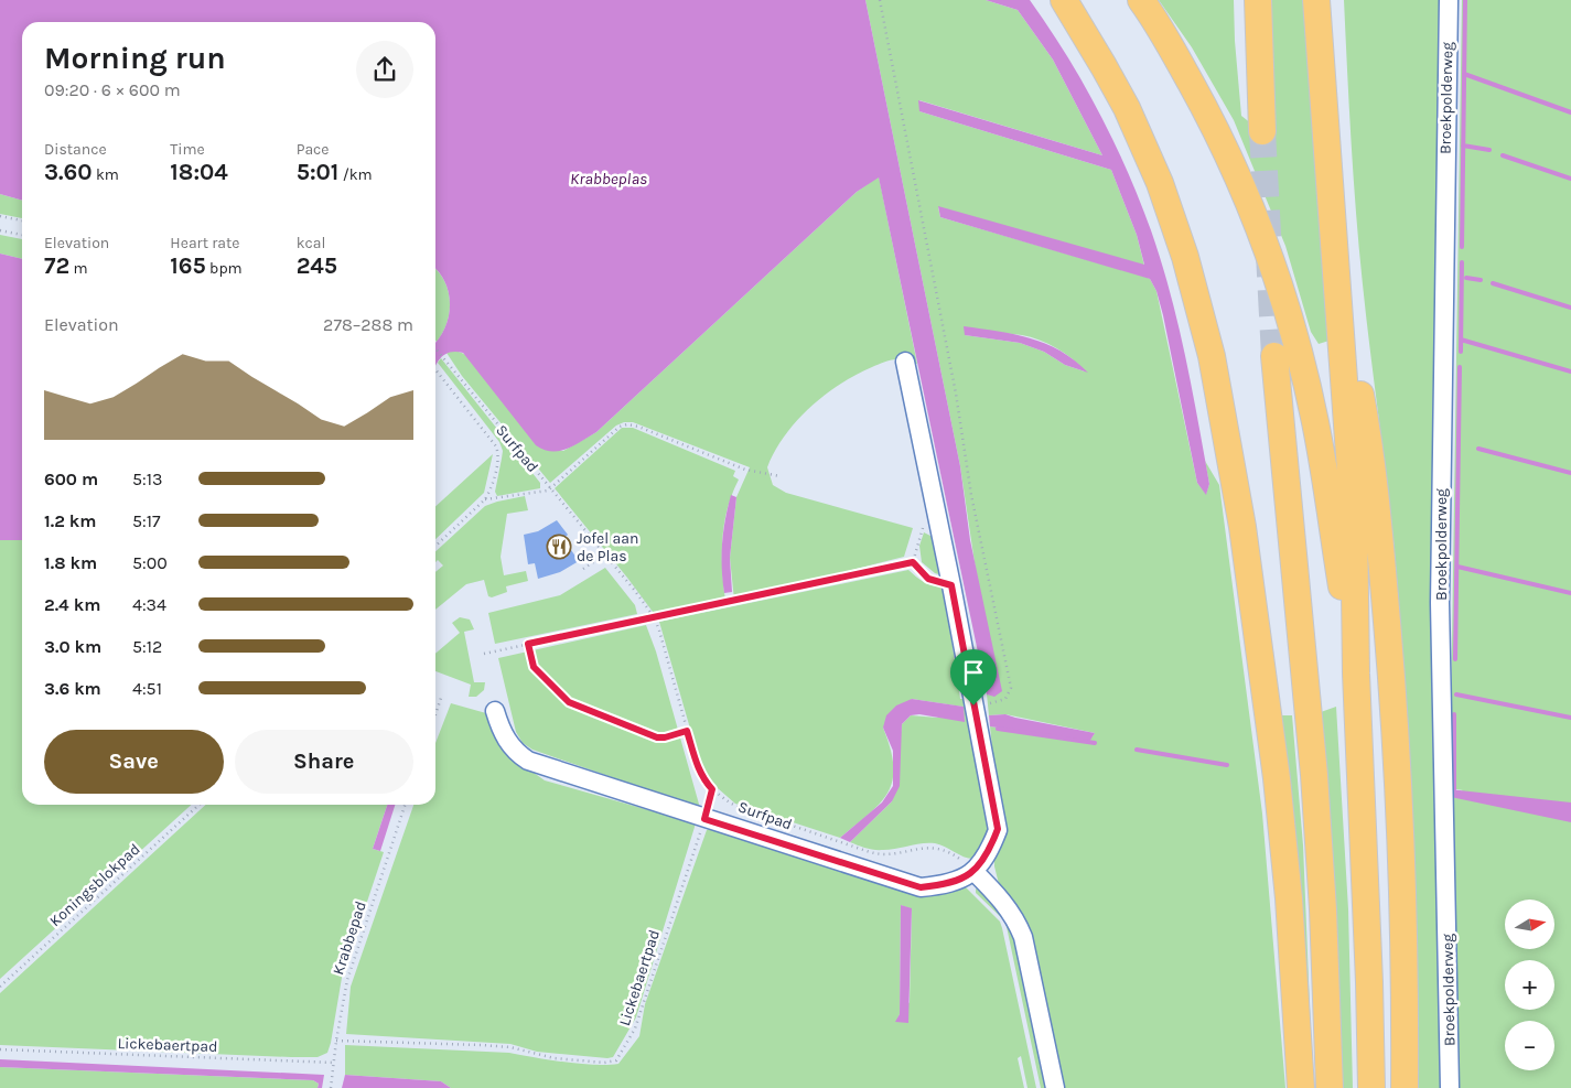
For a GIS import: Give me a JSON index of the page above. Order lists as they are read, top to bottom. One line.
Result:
{"streets":{"street":["Broekpolderweg","Surfpad"],"path":["Koningsblokpad","Krabbepad","Lickebaertpad"]},"crossings":[["Surfpad","Lickebaertpad"],["Krabbepad","Lickebaertpad"]],"water":["Krabbeplas"],"places":{"restaurant":["Jofel aan de Plas"]},"north":"right","page":{"heading":["Morning run","09:20 · 6 × 600 m"],"stats":[["Distance","3.60 km"],["Time","18:04"],["Pace","5:01 /km"],["Elevation","72 m"],["Heart rate","165 bpm"],["kcal","245"]],"chart":["Elevation","278–288 m"],"list":[{"name":"600 m","note":"5:13"},{"name":"1.2 km","note":"5:17"},{"name":"1.8 km","note":"5:00"},{"name":"2.4 km","note":"4:34"},{"name":"3.0 km","note":"5:12"},{"name":"3.6 km","note":"4:51"}],"buttons":["Save","Share"],"map_buttons":["+","−"]}}
